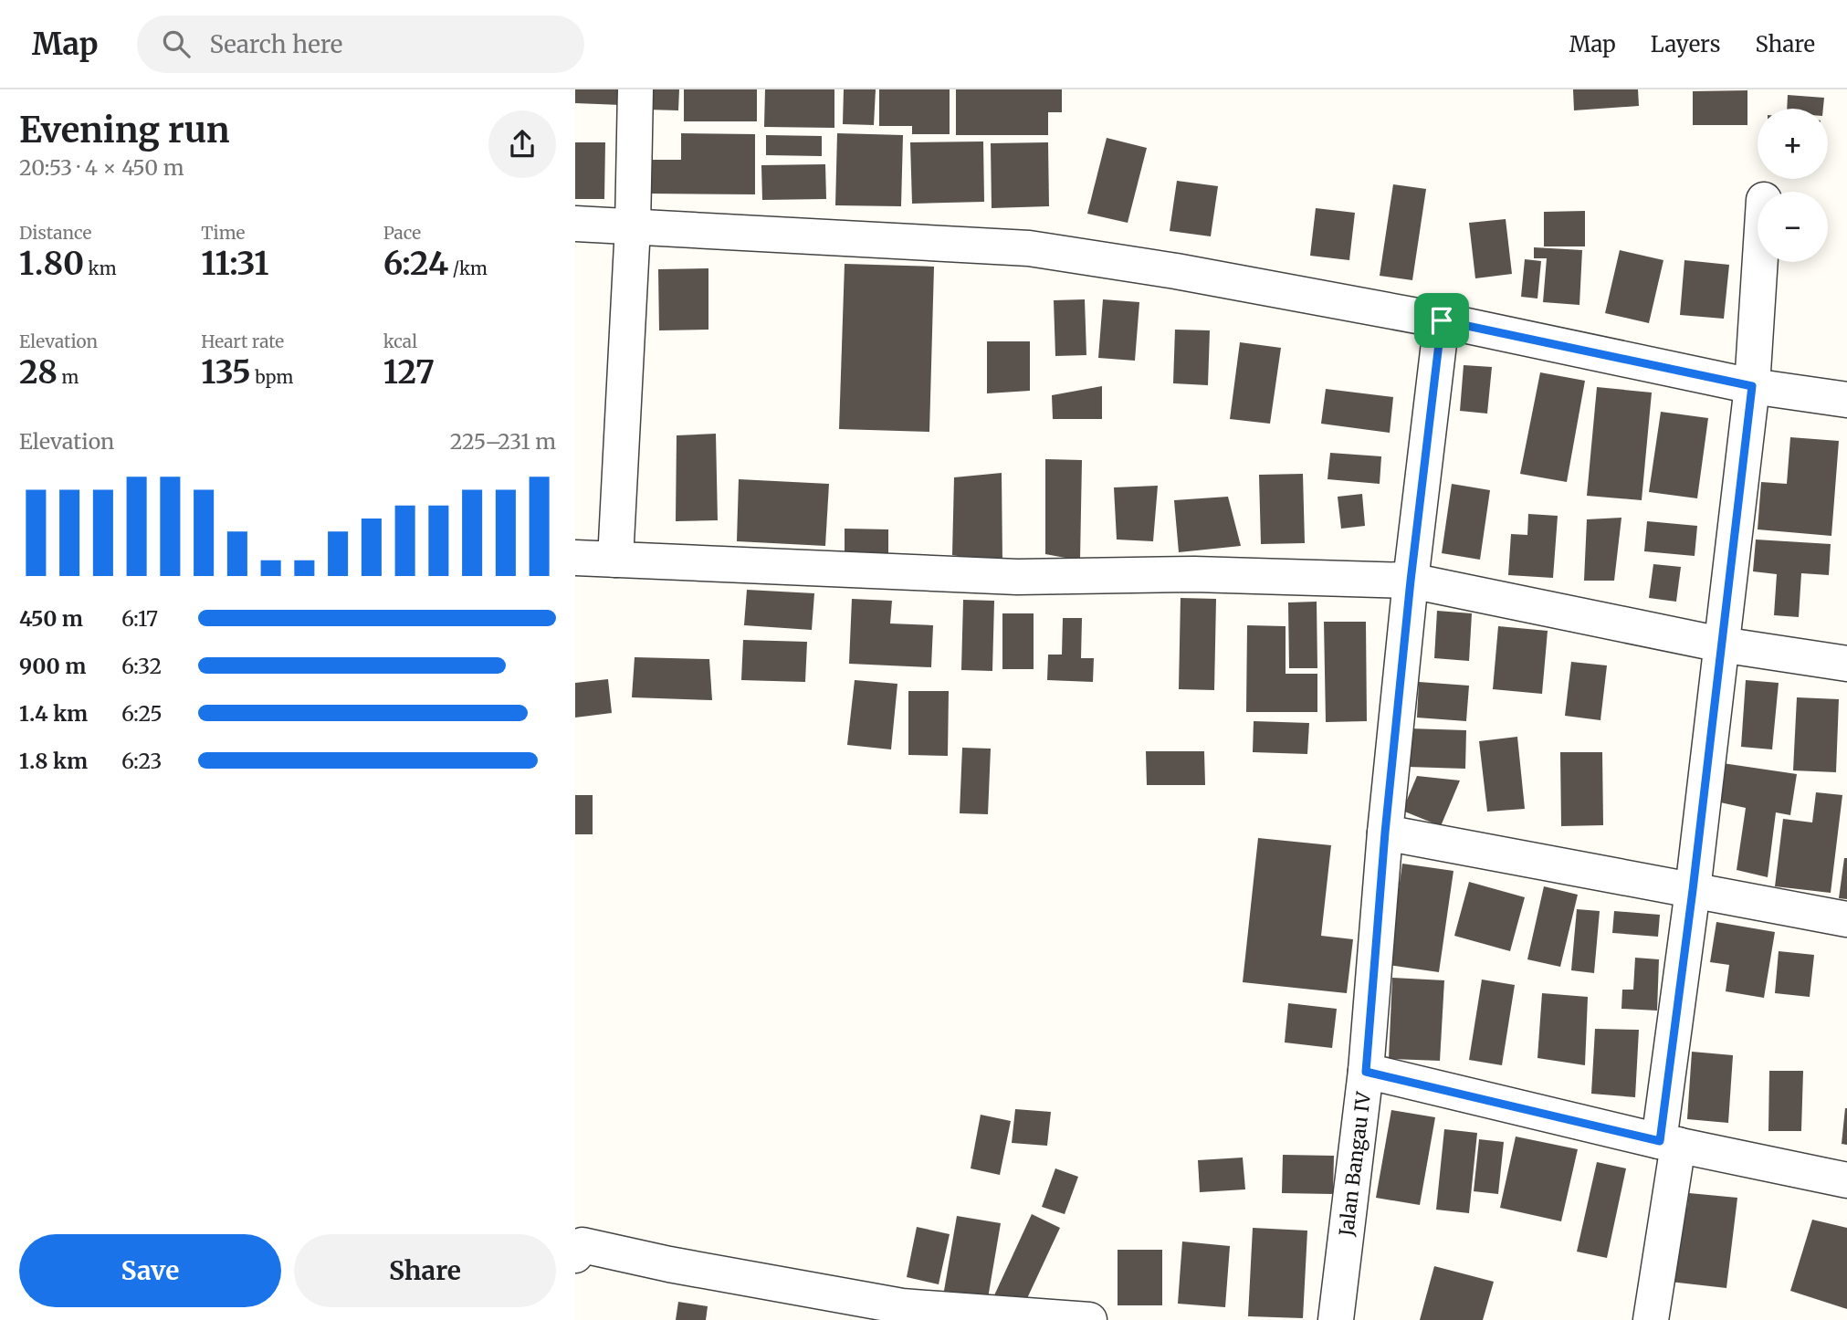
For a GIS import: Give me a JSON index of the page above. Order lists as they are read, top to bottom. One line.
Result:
{"streets":{"street":["Jalan Bangau IV"]},"page":{"header":"Map","search":"Search here","nav":["Map","Layers","Share"],"heading":["Evening run","20:53 · 4 × 450 m"],"map_buttons":["+","−"],"stats":[["Distance","1.80 km"],["Time","11:31"],["Pace","6:24 /km"],["Elevation","28 m"],["Heart rate","135 bpm"],["kcal","127"]],"chart":["Elevation","225–231 m"],"list":[{"name":"450 m","note":"6:17"},{"name":"900 m","note":"6:32"},{"name":"1.4 km","note":"6:25"},{"name":"1.8 km","note":"6:23"}],"buttons":["Save","Share"]}}
